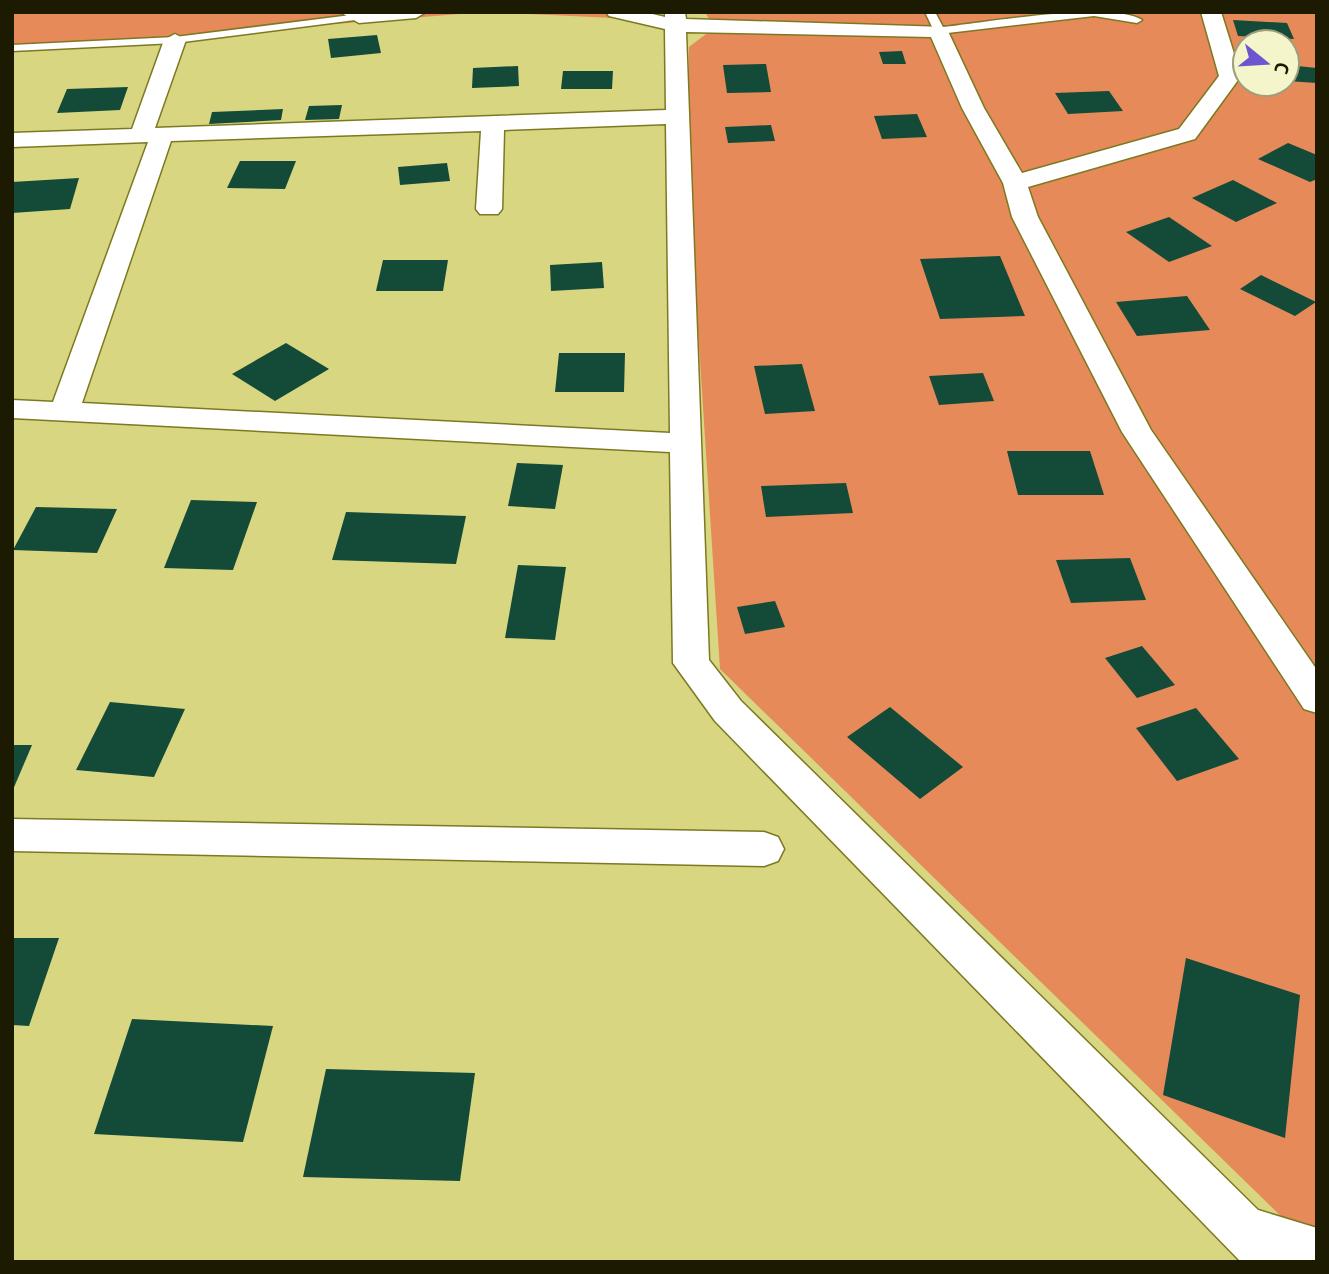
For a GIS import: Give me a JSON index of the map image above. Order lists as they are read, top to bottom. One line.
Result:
{"north":"right"}
